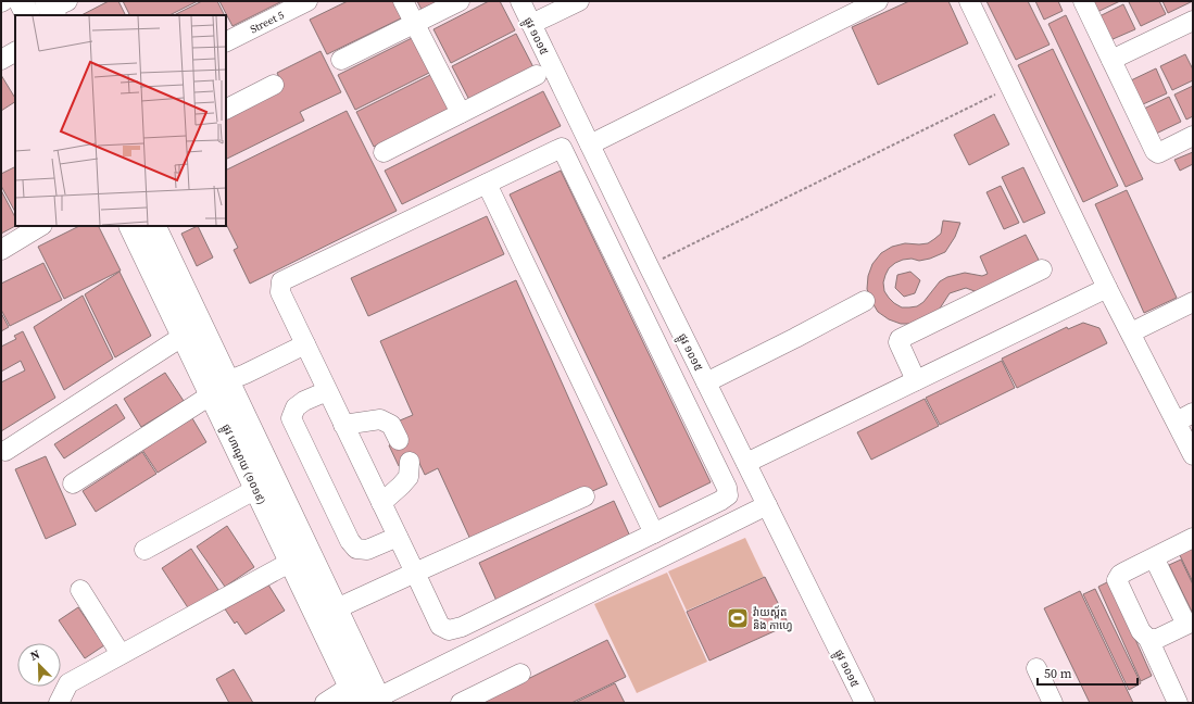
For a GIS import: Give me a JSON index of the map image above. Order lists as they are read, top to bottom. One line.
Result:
{"streets":{"main road":["ផ្លូវ ហាណូយ (១០១៩)"],"street":["Street 5","ផ្លូវ ១០១៥"]},"places":{"sports":["វ៉ាយស្ព័ត និង កាហ្វេ"]},"scale_bar":"50 m","north":"top left"}
